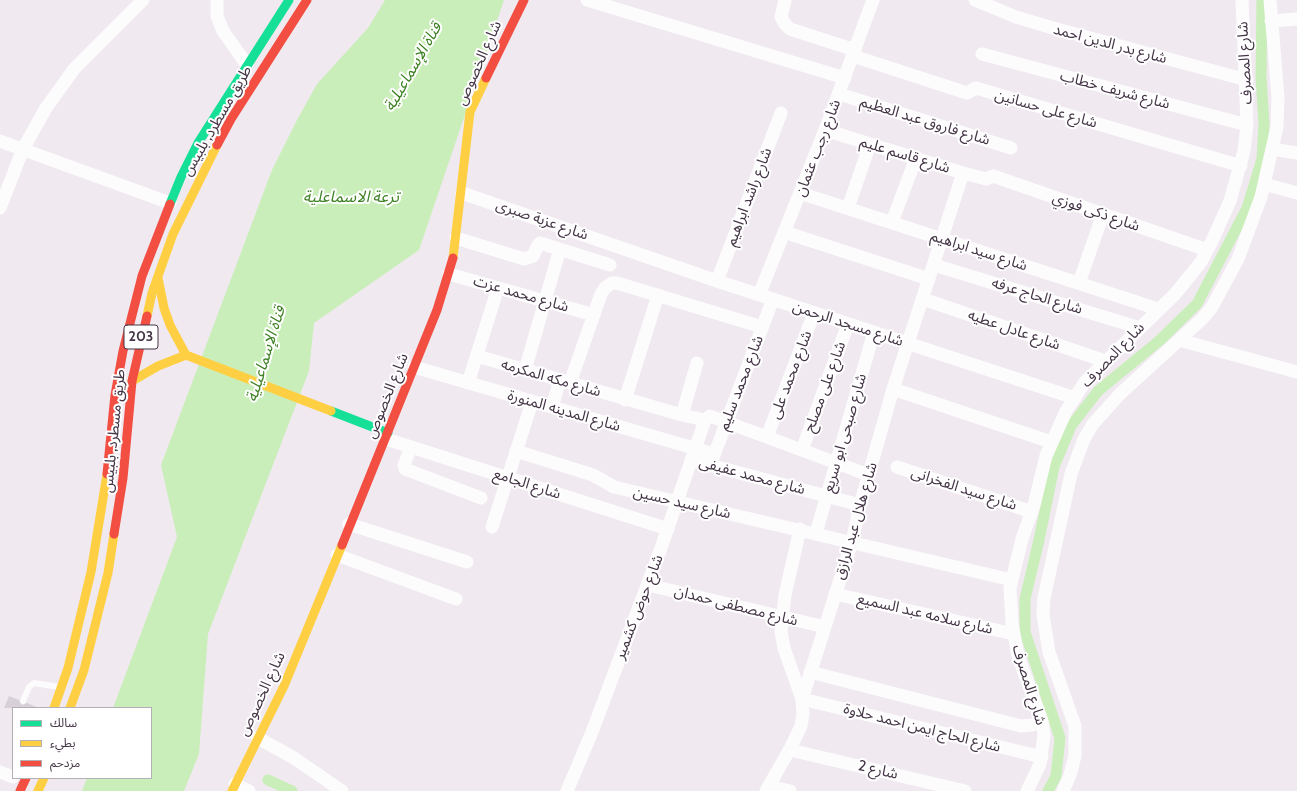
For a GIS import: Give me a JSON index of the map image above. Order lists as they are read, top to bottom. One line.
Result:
{"streets":{"main road":["شارع الخصوص","طريق مسطرد, بلبيس","203"],"street":["شارع بدر الدين احمد","شارع المصرف","شارع شريف خطاب","شارع على حسانين","شارع فاروق عبد العظيم","شارع رجب عثمان","شارع قاسم عليم","شارع راشد ابراهيم","شارع ذكى فوزي","شارع عزبة صبرى","شارع سيد ابراهيم","شارع محمد عزت","شارع الحاج عرفه","شارع مسجد الرحمن","شارع عادل عطيه","شارع محمد على","شارع مكه المكرمه","شارع محمد سليم","شارع على مصلح","شارع المدينه المنورة","شارع صبحى ابو سريع","شارع محمد عفيفى","شارع الجامع","شارع سيد الفخرانى","شارع سيد حسين","شارع هلال عبد الرازق","شارع مصطفى حمدان","شارع حوض كشمير","شارع سلامه عبد السميع","شارع الحاج ايمن احمد حلاوة","شارع 2"]},"crossings":[["شارع بدر الدين احمد","شارع المصرف"],["شارع الخصوص","شارع عزبة صبرى"],["شارع الخصوص","شارع محمد عزت"],["شارع الخصوص","شارع المدينه المنورة"],["شارع الخصوص","شارع الجامع"],["شارع المصرف","شارع شريف خطاب"],["شارع المصرف","شارع على حسانين"],["شارع المصرف","شارع ذكى فوزي"],["شارع المصرف","شارع سيد ابراهيم"],["شارع المصرف","شارع الحاج عرفه"],["شارع المصرف","شارع مسجد الرحمن"],["شارع المصرف","شارع عادل عطيه"],["شارع المصرف","شارع سيد الفخرانى"],["شارع المصرف","شارع سلامه عبد السميع"],["شارع المصرف","شارع الحاج ايمن احمد حلاوة"],["شارع على حسانين","شارع رجب عثمان"],["شارع فاروق عبد العظيم","شارع رجب عثمان"],["شارع رجب عثمان","شارع قاسم عليم"],["شارع رجب عثمان","شارع سيد ابراهيم"],["شارع رجب عثمان","شارع مسجد الرحمن"],["شارع قاسم عليم","شارع ذكى فوزي"],["شارع قاسم عليم","شارع هلال عبد الرازق"],["شارع راشد ابراهيم","شارع مسجد الرحمن"],["شارع عزبة صبرى","شارع مسجد الرحمن"],["شارع سيد ابراهيم","شارع هلال عبد الرازق"],["شارع الحاج عرفه","شارع هلال عبد الرازق"],["شارع مسجد الرحمن","شارع محمد على"],["شارع مسجد الرحمن","شارع محمد سليم"],["شارع مسجد الرحمن","شارع على مصلح"],["شارع مسجد الرحمن","شارع صبحى ابو سريع"],["شارع مسجد الرحمن","شارع هلال عبد الرازق"],["شارع عادل عطيه","شارع هلال عبد الرازق"],["شارع محمد على","شارع مكه المكرمه"],["شارع مكه المكرمه","شارع محمد سليم"],["شارع مكه المكرمه","شارع على مصلح"],["شارع مكه المكرمه","شارع صبحى ابو سريع"],["شارع مكه المكرمه","شارع هلال عبد الرازق"],["شارع مكه المكرمه","شارع حوض كشمير"],["شارع محمد سليم","شارع محمد عفيفى"],["شارع المدينه المنورة","شارع محمد عفيفى"],["شارع المدينه المنورة","شارع حوض كشمير"],["شارع صبحى ابو سريع","شارع محمد عفيفى"],["شارع صبحى ابو سريع","شارع سيد حسين"],["شارع محمد عفيفى","شارع هلال عبد الرازق"],["شارع محمد عفيفى","شارع حوض كشمير"],["شارع الجامع","شارع حوض كشمير"],["شارع سيد حسين","شارع هلال عبد الرازق"],["شارع سيد حسين","شارع حوض كشمير"],["شارع هلال عبد الرازق","شارع مصطفى حمدان"],["شارع هلال عبد الرازق","شارع سلامه عبد السميع"],["شارع هلال عبد الرازق","شارع الحاج ايمن احمد حلاوة"],["شارع مصطفى حمدان","شارع حوض كشمير"]],"water":["قناة الإسماعيلية","ترعة الاسماعلية"],"legend":["سالك","بطيء","مزدحم"]}
